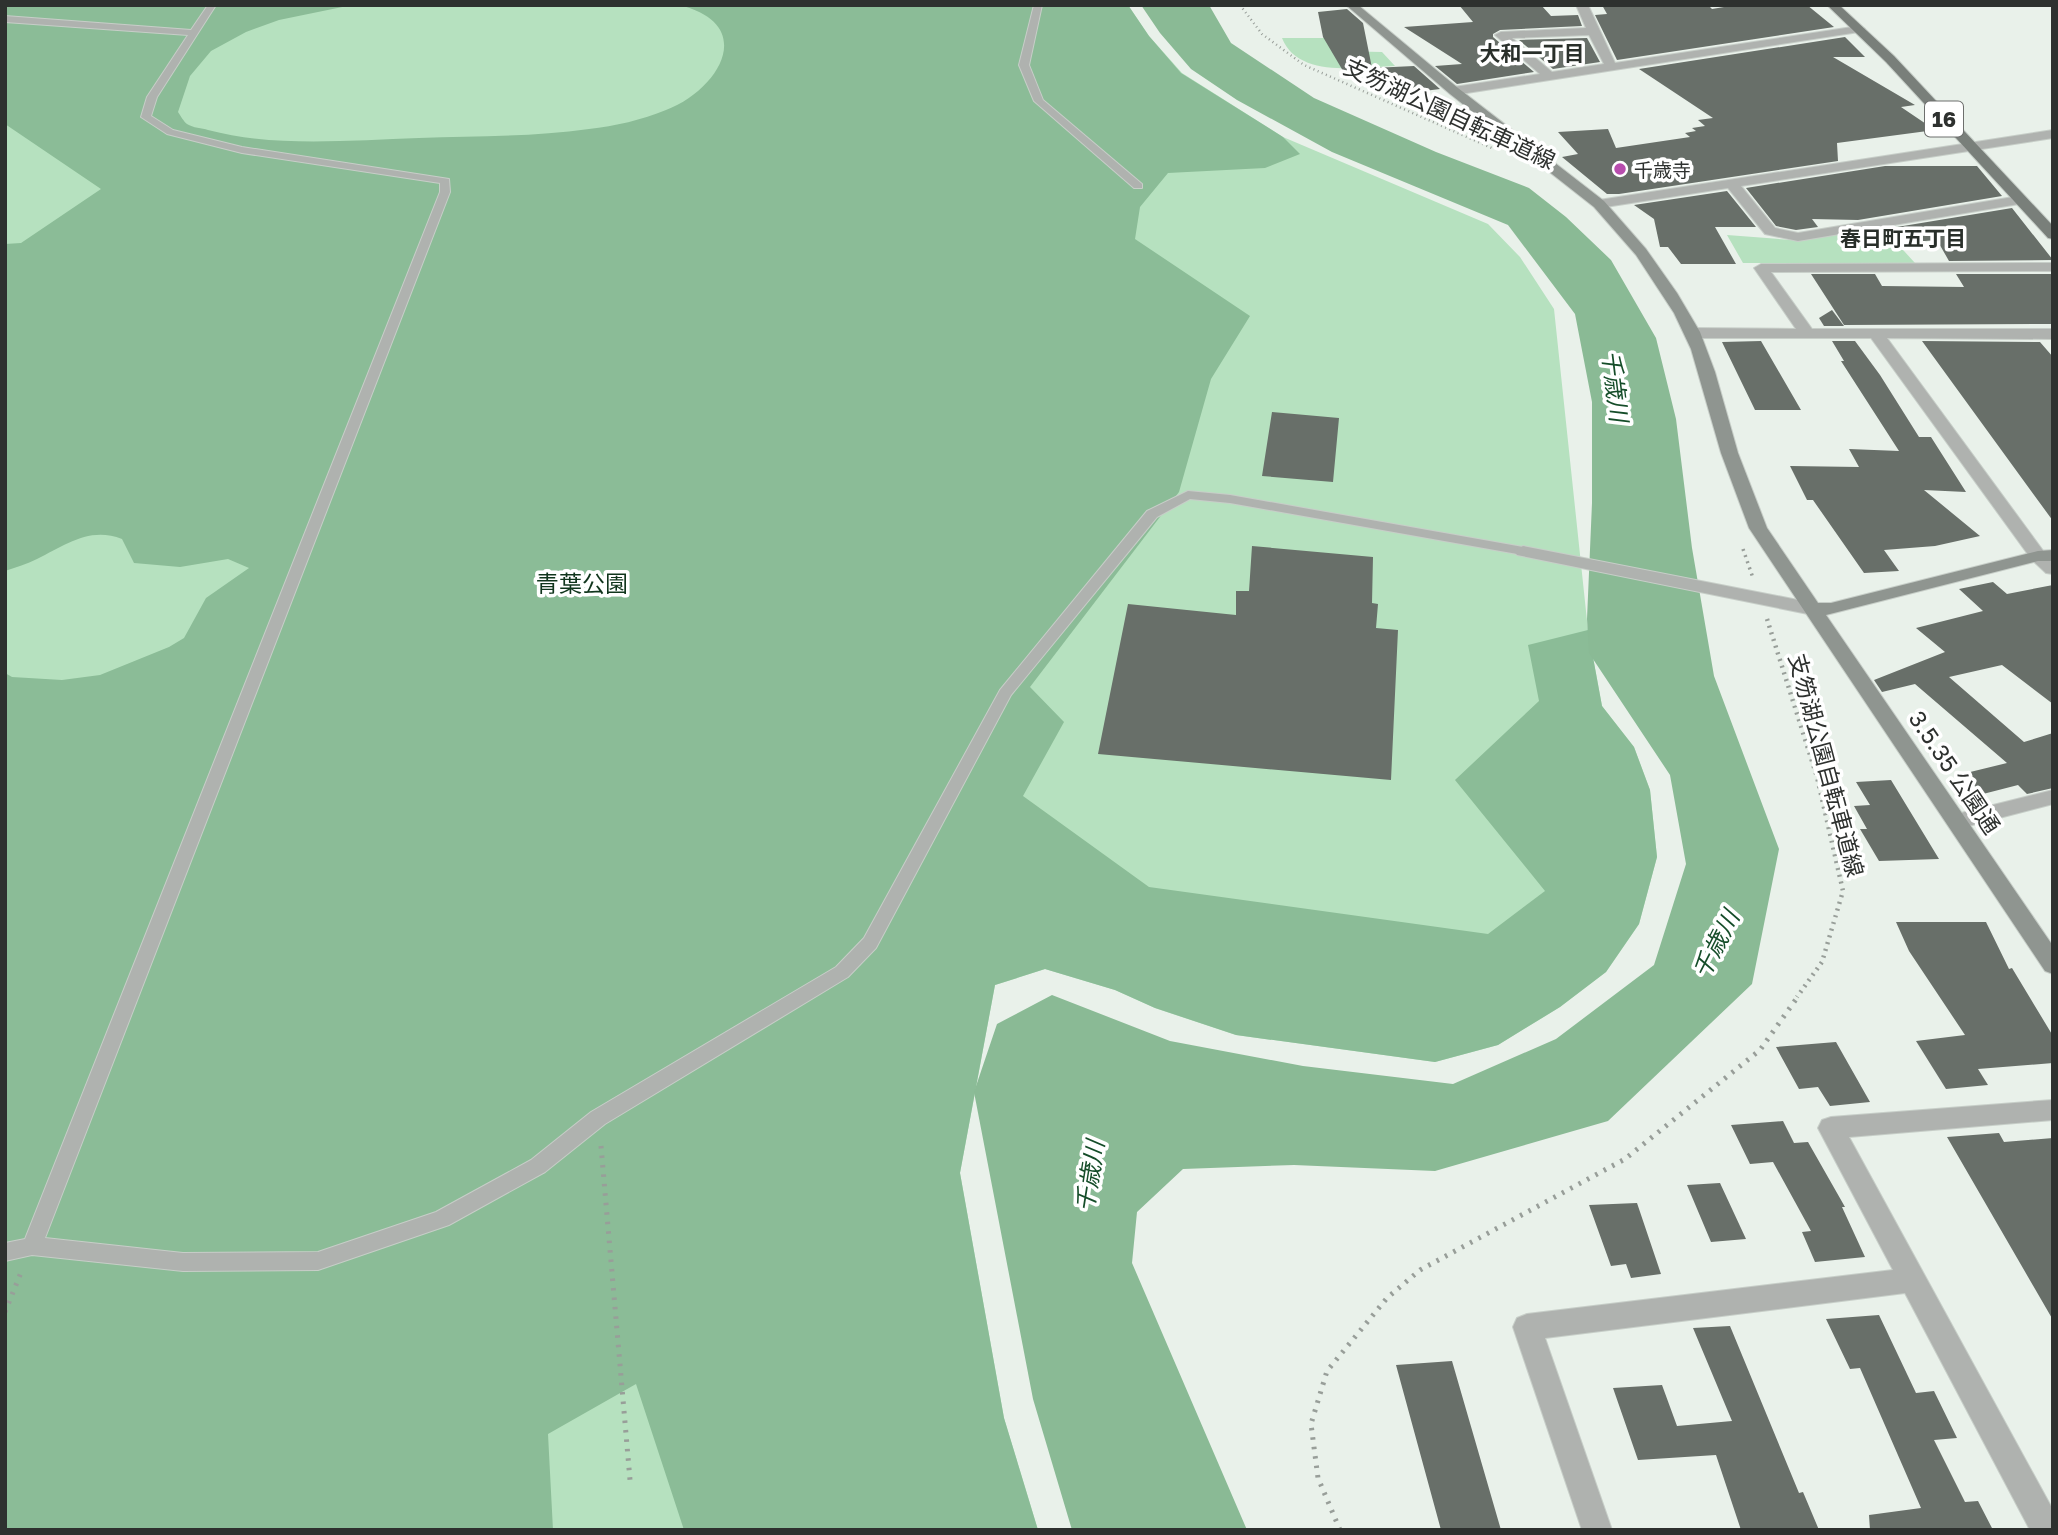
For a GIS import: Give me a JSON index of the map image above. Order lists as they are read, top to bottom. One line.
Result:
{"streets":{"main road":["16"],"street":["3.5.35 公園通"],"path":["支笏湖公園自転車道線"]},"districts":["大和一丁目","春日町五丁目"],"water":["千歳川"],"parks":["青葉公園"],"places":["千歳寺"]}
